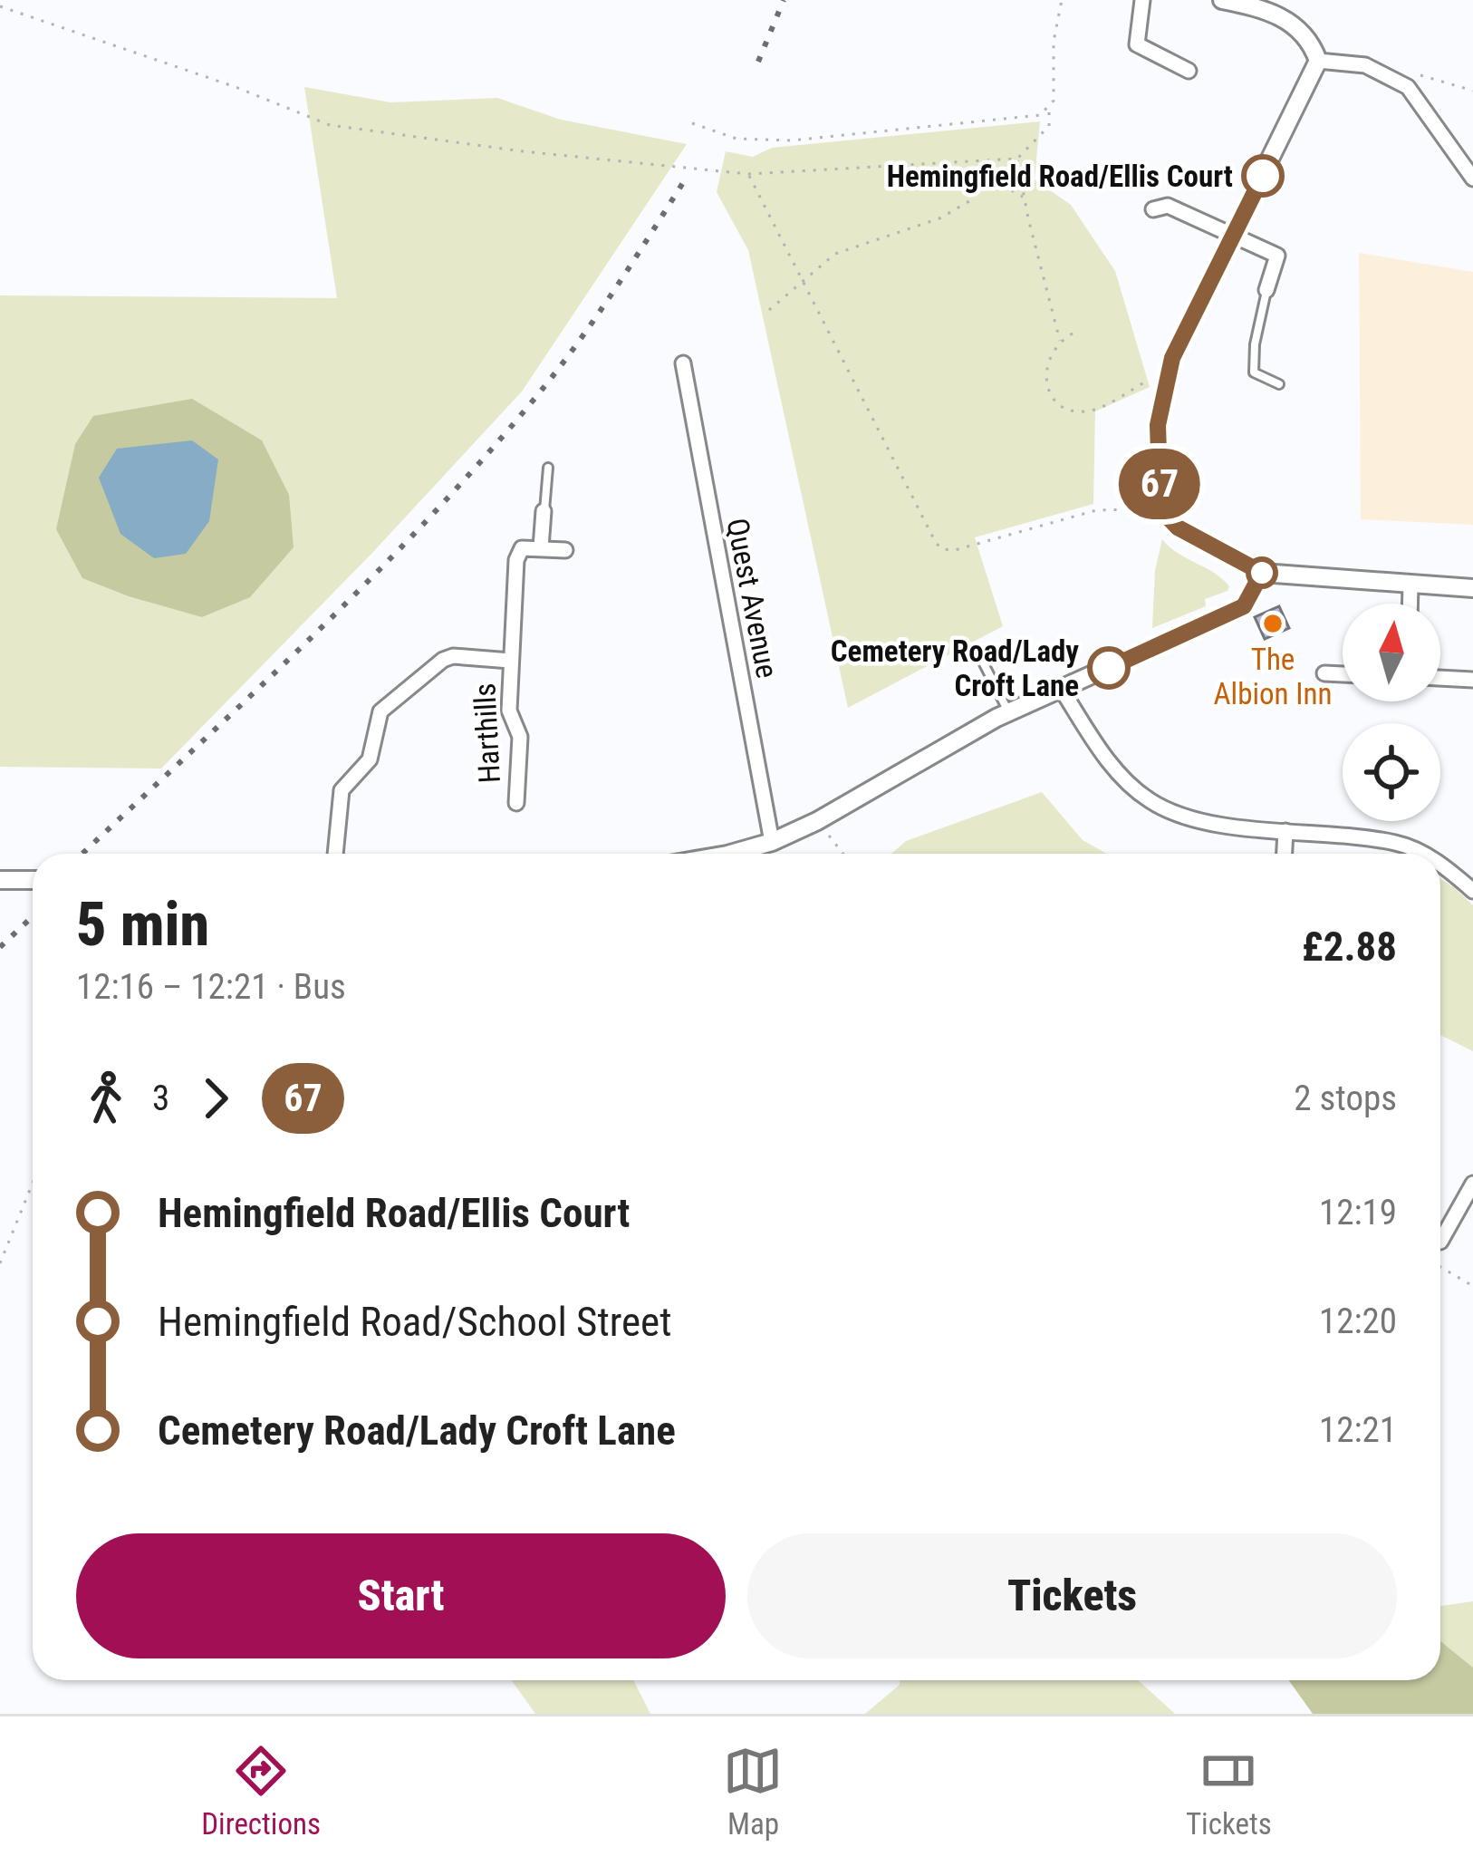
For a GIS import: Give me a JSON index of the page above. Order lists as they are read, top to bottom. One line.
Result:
{"streets":{"street":["Quest Avenue","Harthills"]},"places":["Hemingfield Road/Ellis Court","The Albion Inn","Cemetery Road/Lady Croft Lane"],"lines":["bus line 67"],"north":"top","page":{"on_map":"67","heading":["5 min","12:16 – 12:21 · Bus","£2.88"],"legs":["3","67","2 stops"],"list":[{"name":"Hemingfield Road/Ellis Court","value":"12:19"},{"name":"Hemingfield Road/School Street","value":"12:20"},{"name":"Cemetery Road/Lady Croft Lane","value":"12:21"}],"buttons":["Start","Tickets"],"tabs":["Directions","Map","Tickets"]}}
